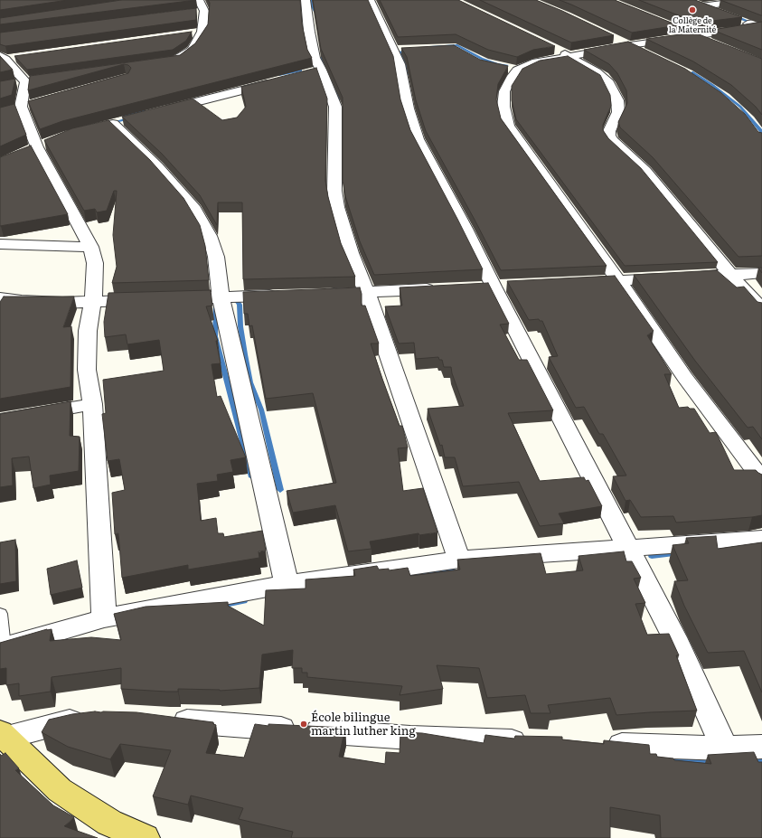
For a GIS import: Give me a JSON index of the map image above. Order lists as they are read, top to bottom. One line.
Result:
{"places":["Collège de la Maternité","École bilingue martin luther king"]}
